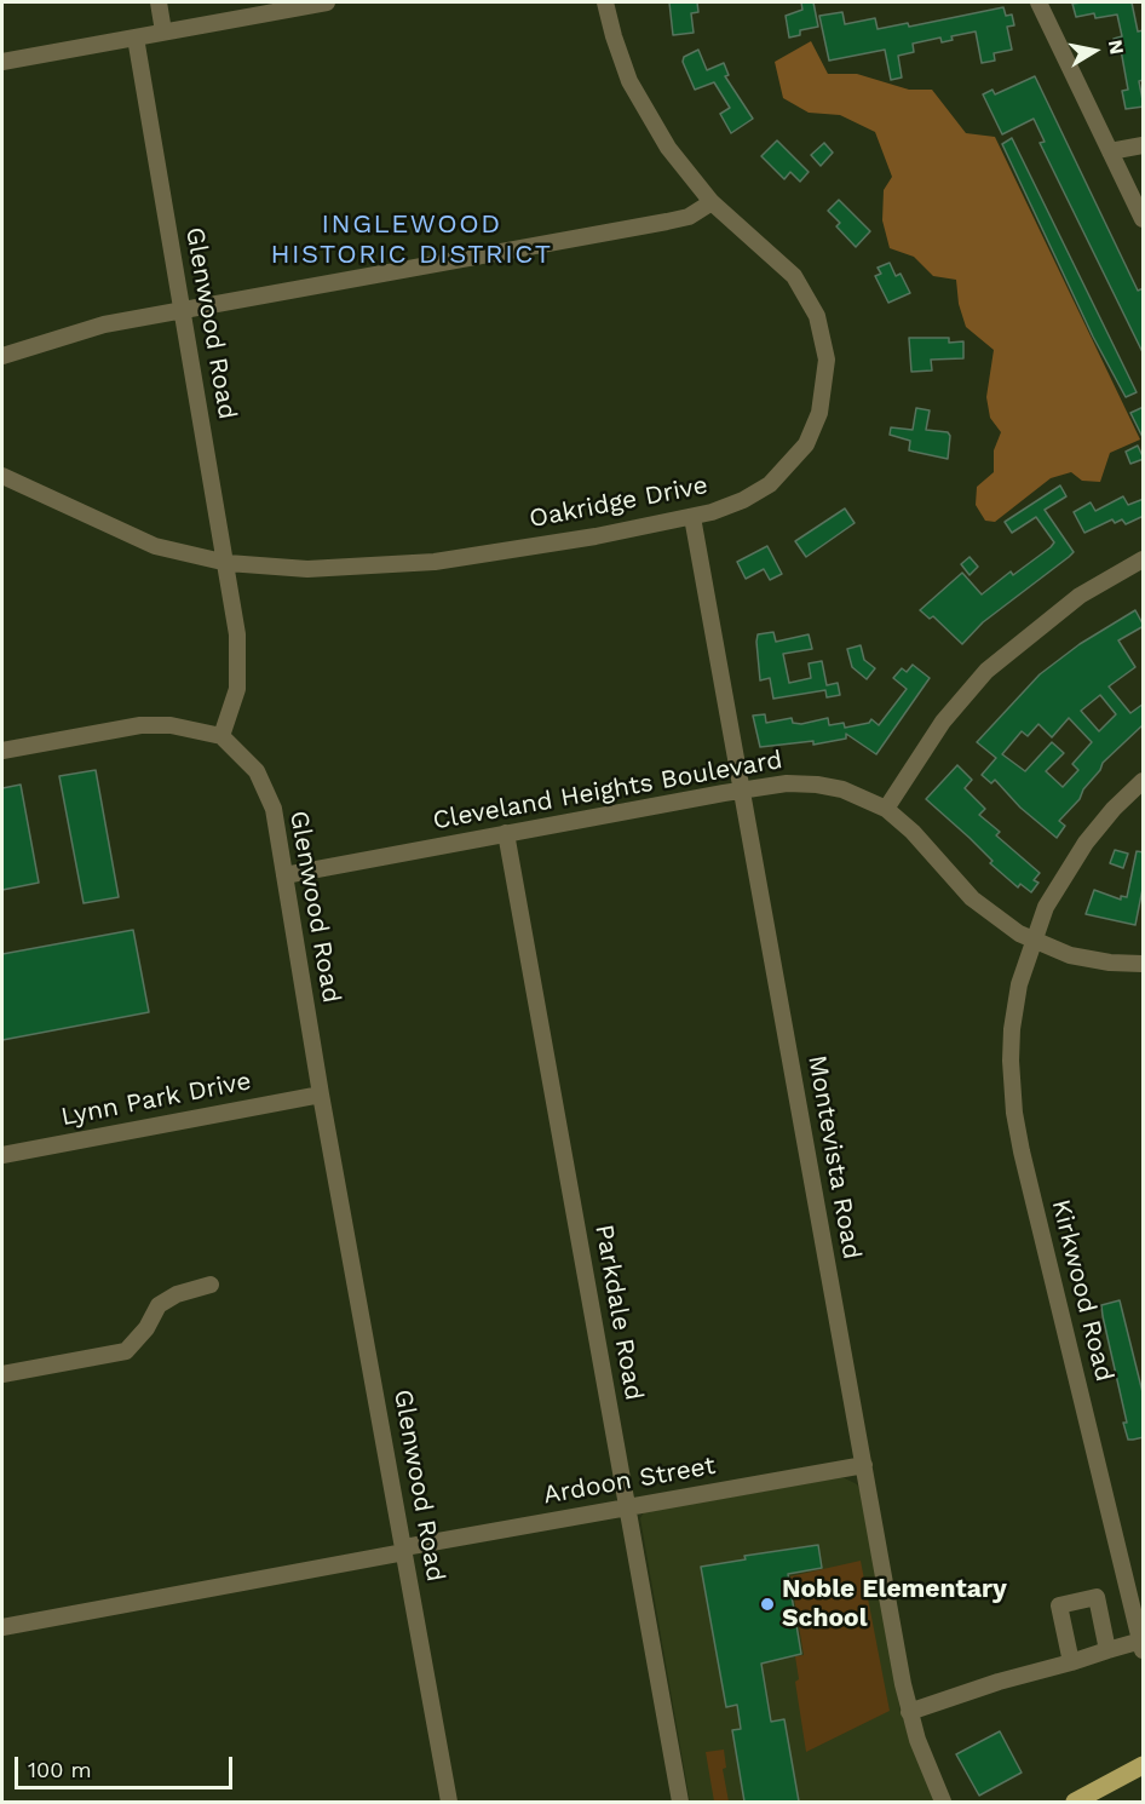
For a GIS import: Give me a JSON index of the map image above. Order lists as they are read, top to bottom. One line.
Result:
{"streets":{"street":["Glenwood Road","Oakridge Drive","Cleveland Heights Boulevard","Lynn Park Drive","Montevista Road","Kirkwood Road","Parkdale Road","Ardoon Street"]},"crossings":[["Glenwood Road","Oakridge Drive"],["Glenwood Road","Cleveland Heights Boulevard"],["Glenwood Road","Lynn Park Drive"],["Glenwood Road","Ardoon Street"],["Oakridge Drive","Montevista Road"],["Cleveland Heights Boulevard","Montevista Road"],["Cleveland Heights Boulevard","Kirkwood Road"],["Cleveland Heights Boulevard","Parkdale Road"],["Montevista Road","Ardoon Street"],["Parkdale Road","Ardoon Street"]],"districts":["INGLEWOOD HISTORIC DISTRICT"],"places":["Noble Elementary School"],"scale_bar":"100 m","north":"right"}
